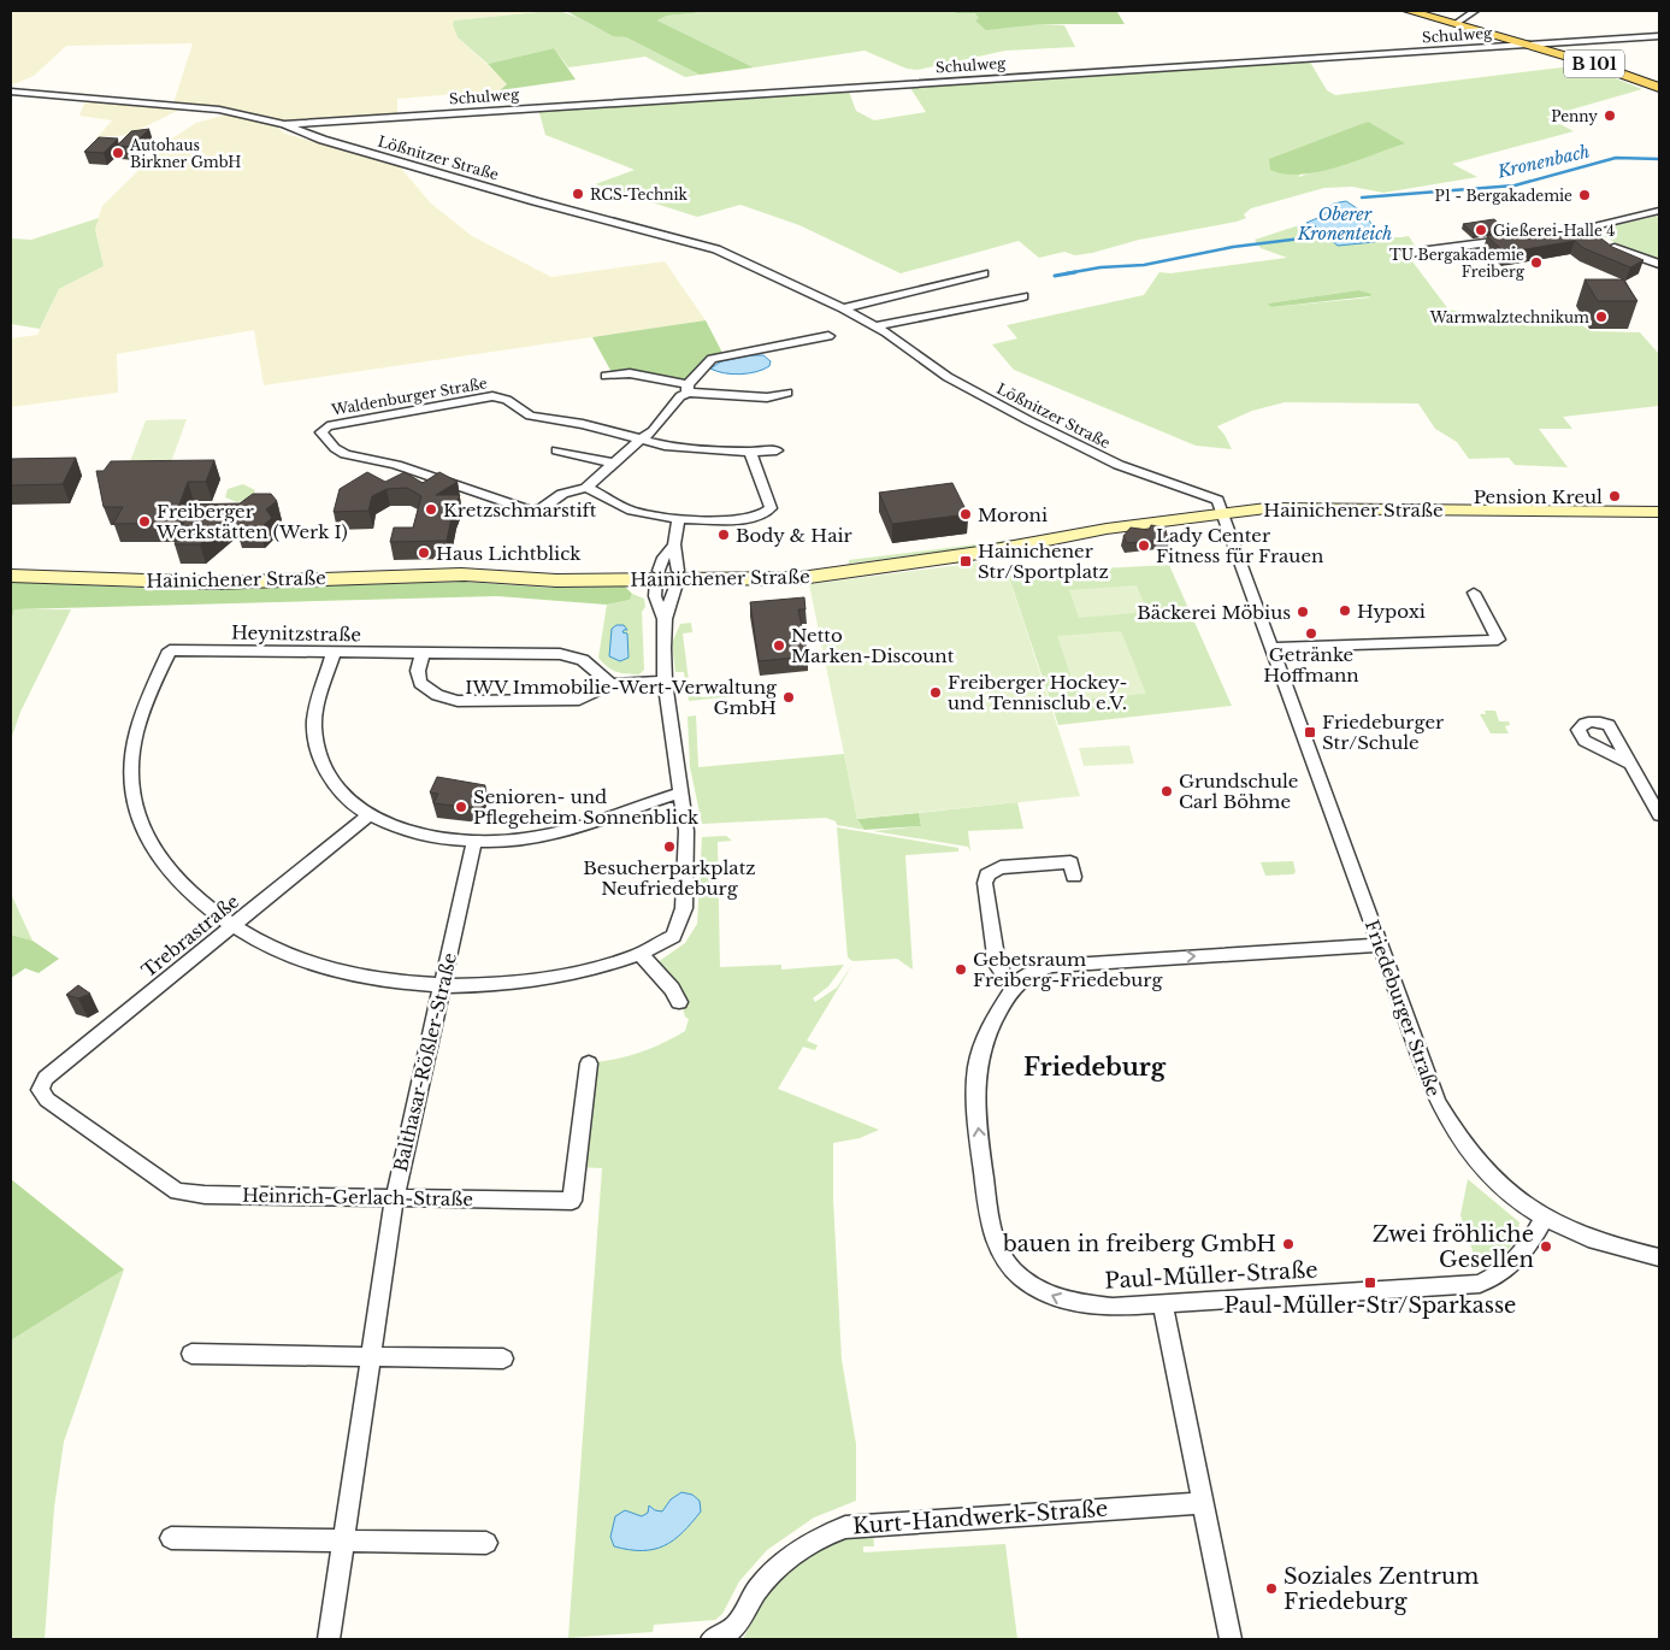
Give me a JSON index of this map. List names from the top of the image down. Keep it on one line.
{"streets":{"main road":["B 101","Hainichener Straße"],"street":["Schulweg","Lößnitzer Straße","Waldenburger Straße","Heynitzstraße","Trebrastraße","Friedeburger Straße","Balthasar-Rößler-Straße","Heinrich-Gerlach-Straße","Paul-Müller-Straße","Kurt-Handwerk-Straße"]},"crossings":[["Schulweg","B 101"],["Schulweg","Lößnitzer Straße"],["Lößnitzer Straße","Hainichener Straße"],["Lößnitzer Straße","Friedeburger Straße"],["Hainichener Straße","Friedeburger Straße"],["Heynitzstraße","Trebrastraße"],["Trebrastraße","Heinrich-Gerlach-Straße"],["Friedeburger Straße","Paul-Müller-Straße"],["Balthasar-Rößler-Straße","Heinrich-Gerlach-Straße"]],"districts":["Friedeburg"],"water":["Kronenbach","Oberer Kronenteich"],"places":{"other":["Penny","Autohaus Birkner GmbH","RCS-Technik","P1 - Bergakademie","Gießerei-Halle 4","TU Bergakademie Freiberg","Warmwalztechnikum","Pension Kreul","Kretzschmarstift","Moroni","Freiberger Werkstätten (Werk I)","Body & Hair","Lady Center Fitness für Frauen","Haus Lichtblick","Hypoxi","Bäckerei Möbius","Getränke Hoffmann","Netto Marken-Discount","Freiberger Hockey- und Tennisclub e.V.","IWV Immobilie-Wert-Verwaltung GmbH","Grundschule Carl Böhme","Senioren- und Pflegeheim Sonnenblick","Besucherparkplatz Neufriedeburg","Gebetsraum Freiberg-Friedeburg","bauen in freiberg GmbH","Zwei fröhliche Gesellen","Soziales Zentrum Friedeburg"],"transit":["Hainichener Str/Sportplatz","Friedeburger Str/Schule","Paul-Müller-Str/Sparkasse"]}}
